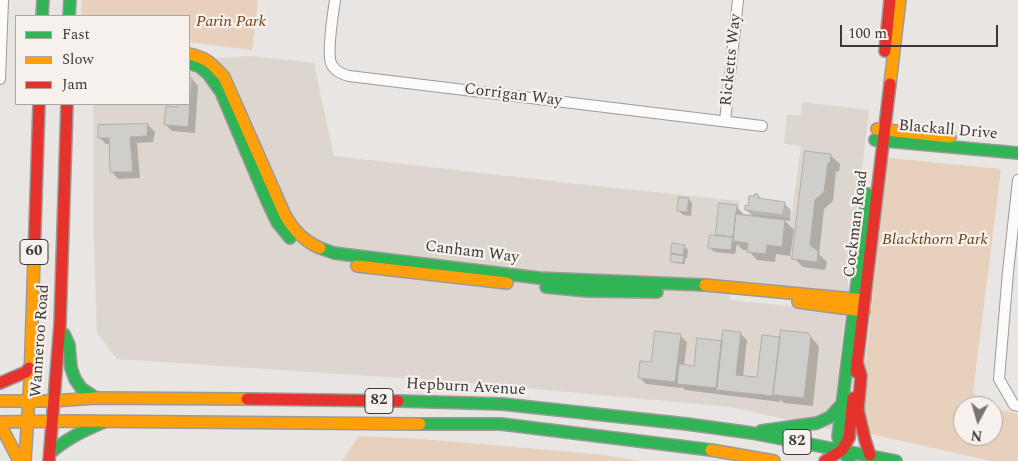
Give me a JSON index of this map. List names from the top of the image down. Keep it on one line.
{"streets":{"main road":["Blackall Drive","Cockman Road","60","Canham Way","Wanneroo Road","Hepburn Avenue","82"],"street":["Ricketts Way","Corrigan Way"]},"crossings":[["Ricketts Way","Corrigan Way"],["Blackall Drive","Cockman Road"],["Cockman Road","Canham Way"],["Cockman Road","Hepburn Avenue"],["Wanneroo Road","Hepburn Avenue"],["Wanneroo Road","82"]],"parks":["Parin Park","Blackthorn Park"],"legend":["Fast","Slow","Jam"],"scale_bar":"100 m","north":"bottom"}
